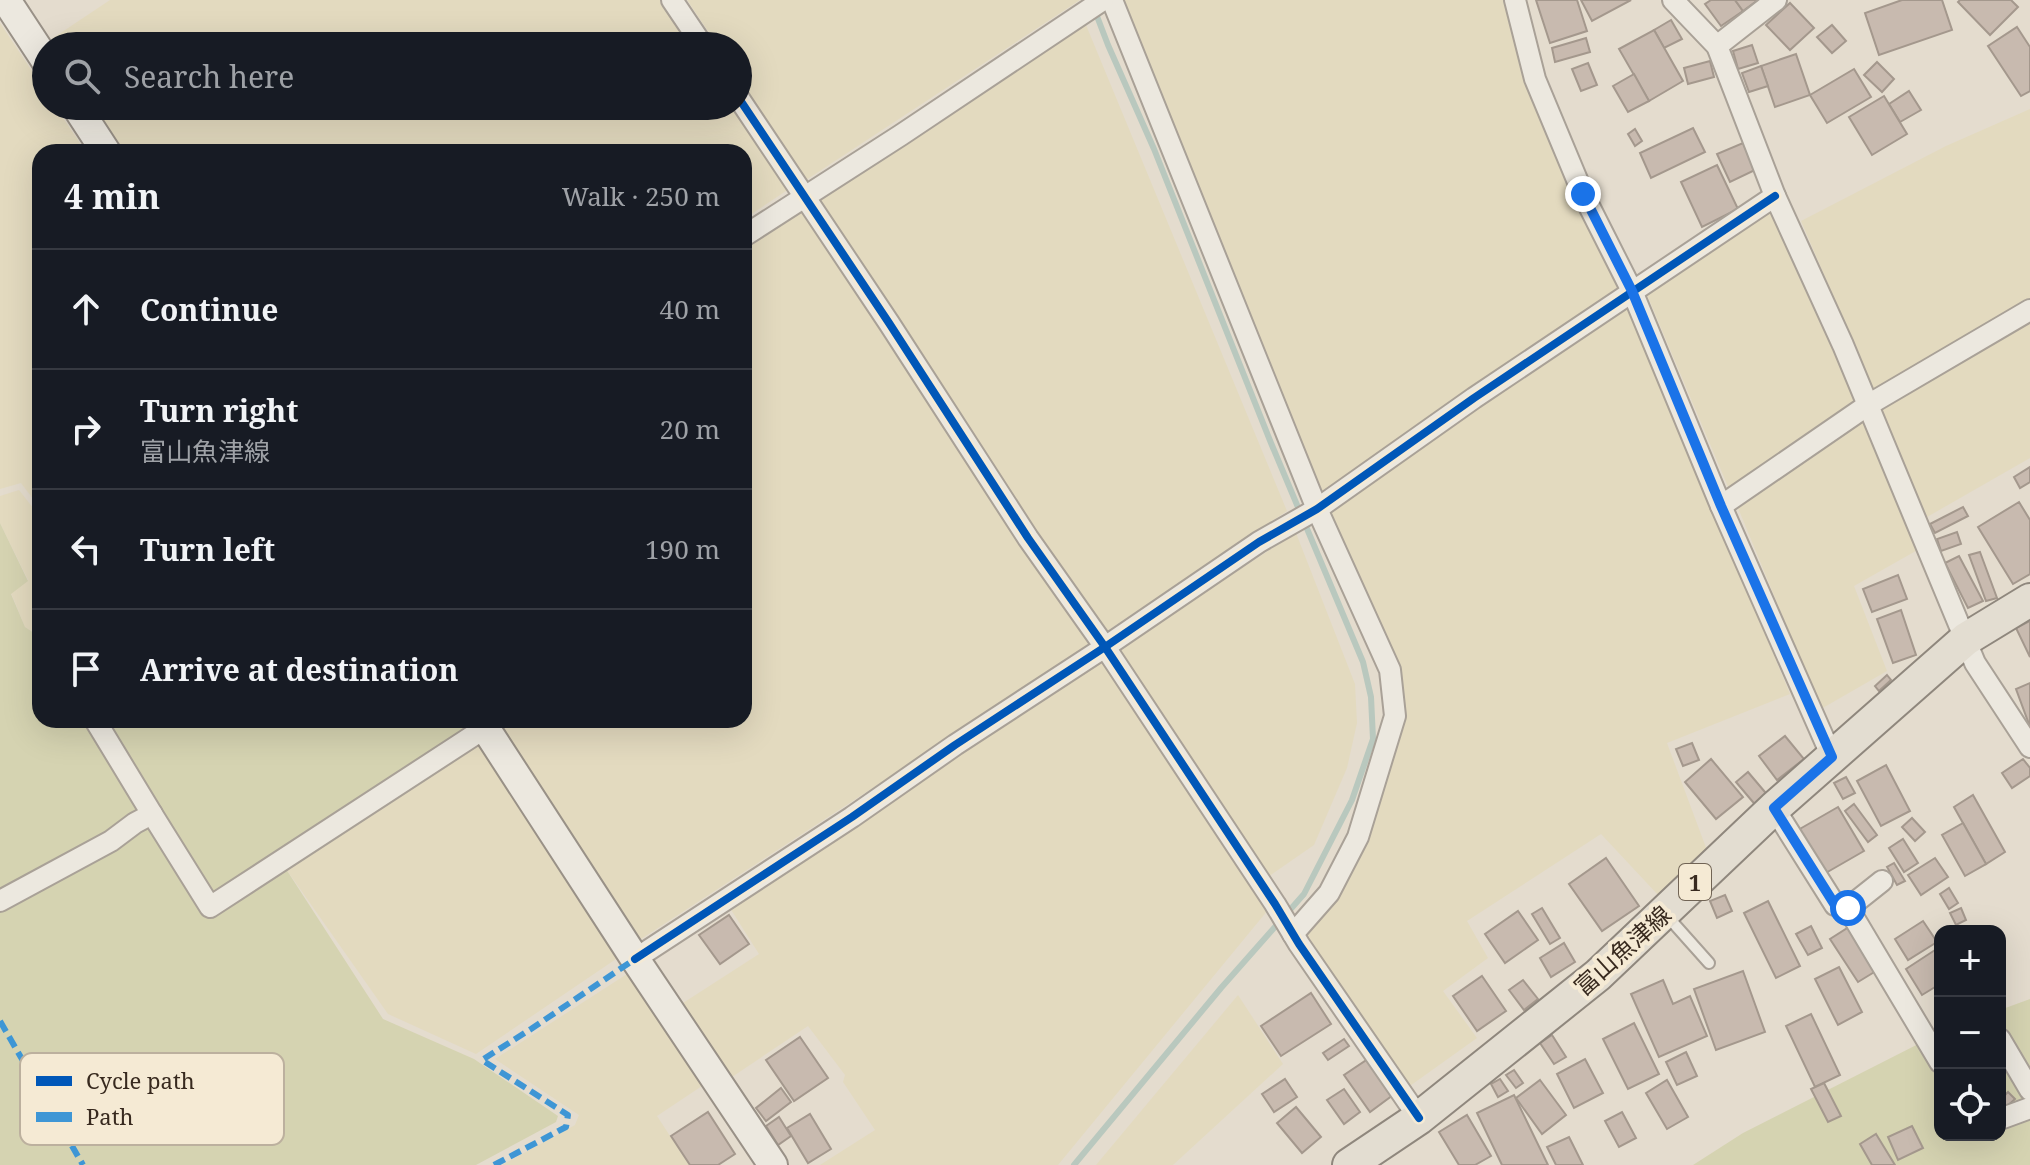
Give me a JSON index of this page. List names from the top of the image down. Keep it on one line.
{"streets":{"main road":["1","富山魚津線"]},"legend":["Cycle path","Path"],"page":{"search":"Search here","heading":["4 min","Walk · 250 m"],"list":[["Continue","40 m"],["Turn right","富山魚津線","20 m"],["Turn left","190 m"],"Arrive at destination"],"map_buttons":["+","−"]}}
